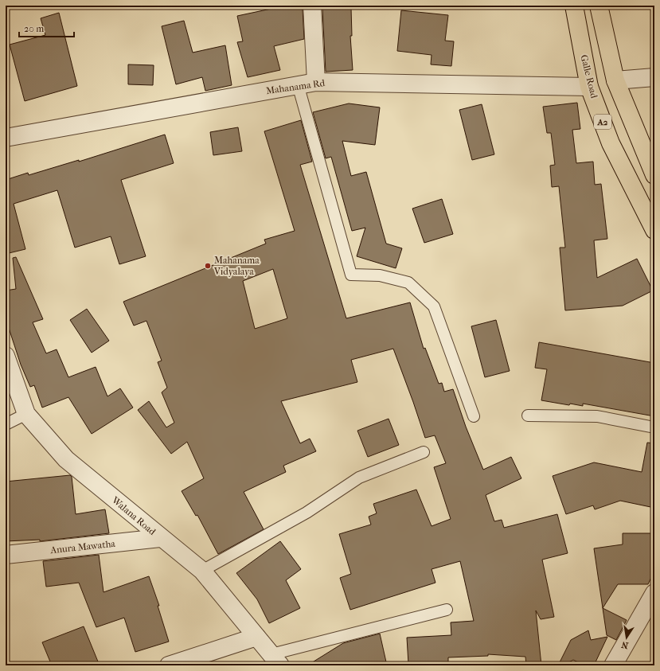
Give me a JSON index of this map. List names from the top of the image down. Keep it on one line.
{"streets":{"highway":["Galle Road","A2"],"street":["Mahanama Rd","Walana Road","Anura Mawatha"]},"crossings":[["Galle Road","Mahanama Rd"],["Walana Road","Anura Mawatha"]],"places":["Mahanama Vidyalaya"],"scale_bar":"20 m","north":"bottom"}
